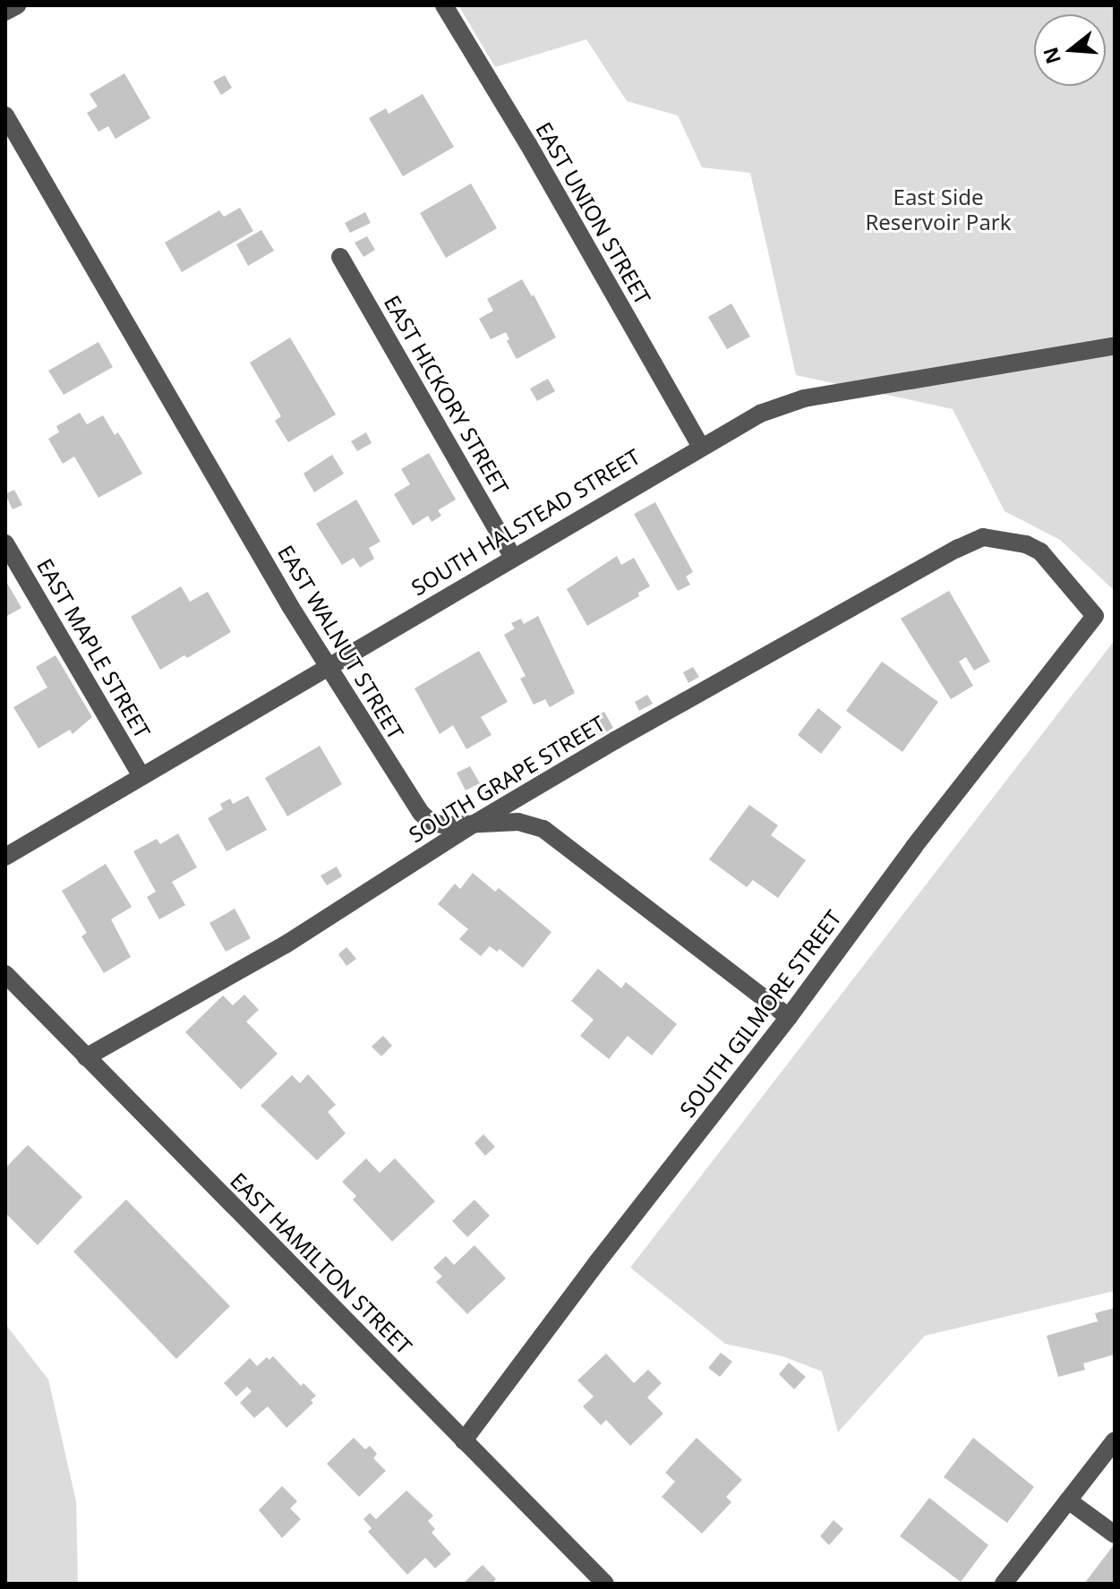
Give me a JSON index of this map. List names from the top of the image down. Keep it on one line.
{"streets":{"street":["EAST UNION STREET","EAST HICKORY STREET","SOUTH HALSTEAD STREET","EAST WALNUT STREET","EAST MAPLE STREET","SOUTH GRAPE STREET","SOUTH GILMORE STREET","EAST HAMILTON STREET"]},"crossings":[["EAST UNION STREET","SOUTH HALSTEAD STREET"],["EAST HICKORY STREET","SOUTH HALSTEAD STREET"],["SOUTH HALSTEAD STREET","EAST WALNUT STREET"],["SOUTH HALSTEAD STREET","EAST MAPLE STREET"],["EAST WALNUT STREET","SOUTH GRAPE STREET"],["EAST WALNUT STREET","SOUTH GILMORE STREET"],["SOUTH GRAPE STREET","SOUTH GILMORE STREET"],["SOUTH GRAPE STREET","EAST HAMILTON STREET"],["SOUTH GILMORE STREET","EAST HAMILTON STREET"]],"parks":["East Side Reservoir Park"],"north":"left"}
